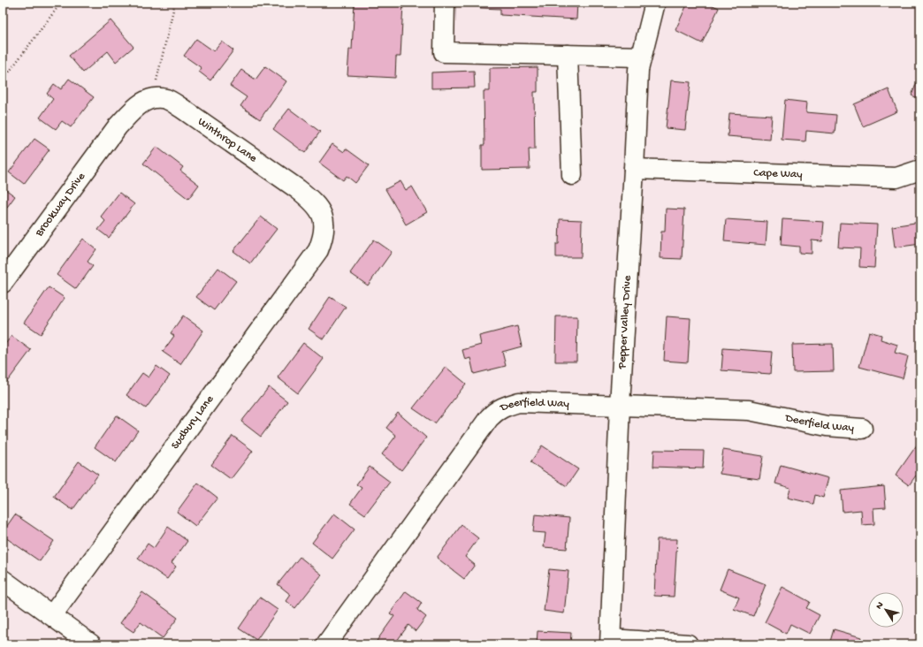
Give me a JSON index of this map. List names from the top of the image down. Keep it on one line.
{"streets":{"street":["Winthrop Lane","Cape Way","Brookway Drive","Pepper Valley Drive","Deerfield Way","Sudbury Lane"]},"crossings":[["Winthrop Lane","Brookway Drive"],["Winthrop Lane","Sudbury Lane"],["Cape Way","Pepper Valley Drive"],["Pepper Valley Drive","Deerfield Way"]],"north":"top left"}
